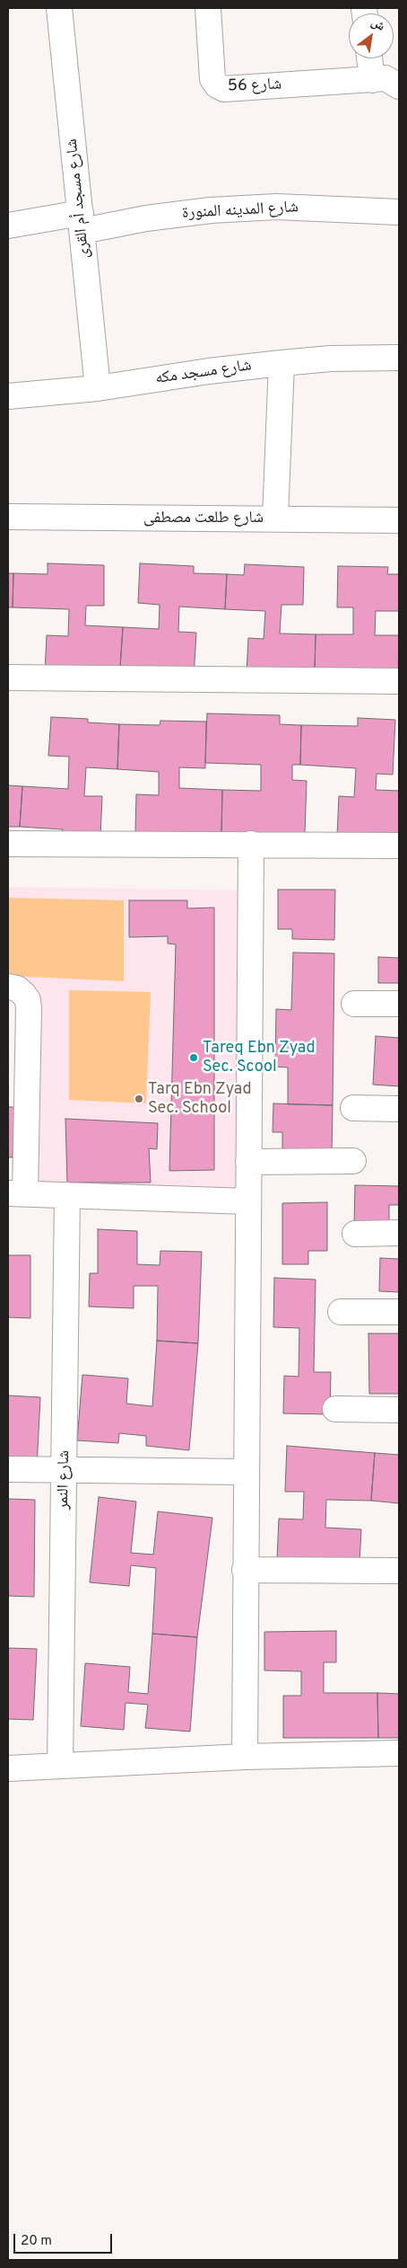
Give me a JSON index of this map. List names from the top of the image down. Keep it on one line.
{"streets":{"street":["شارع 56","شارع مسجد أم القرى","شارع المدينه المنورة","شارع مسجد مكه","شارع طلعت مصطفى","شارع النمر"]},"crossings":[["شارع مسجد أم القرى","شارع المدينه المنورة"],["شارع مسجد أم القرى","شارع مسجد مكه"]],"places":["Tareq Ebn Zyad Sec. Scool","Tarq Ebn Zyad Sec. School"],"scale_bar":"20 m","north":"top right"}
